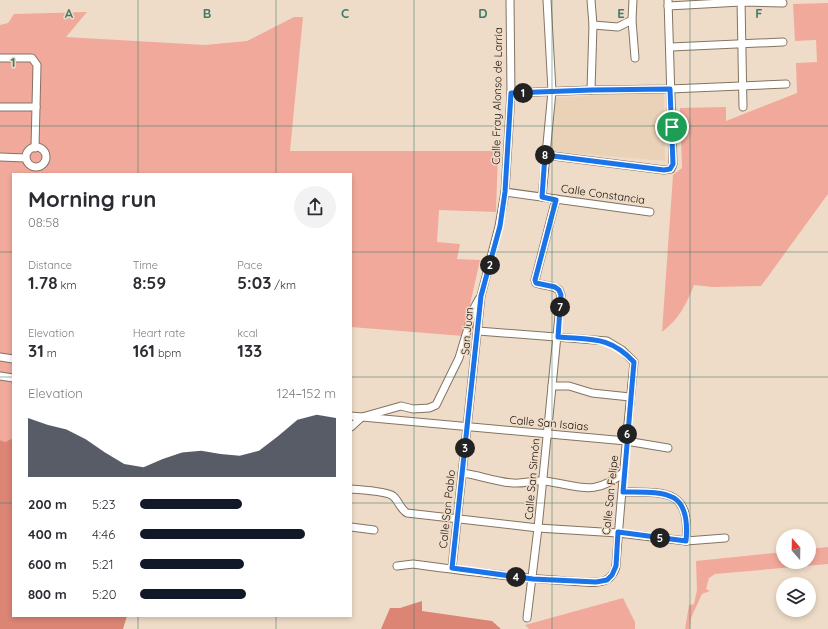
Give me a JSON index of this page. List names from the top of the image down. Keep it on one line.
{"streets":{"street":["Calle Fray Alonso de Larria","Calle Constancia","San Juan","Calle San Isaias","Calle San Simón","Calle San Felipe","Calle San Pablo"]},"crossings":[["Calle Fray Alonso de Larria","Calle Constancia"],["Calle Fray Alonso de Larria","San Juan"],["Calle Constancia","San Juan"],["Calle Constancia","Calle San Simón"],["San Juan","Calle San Isaias"],["San Juan","Calle San Pablo"],["Calle San Isaias","Calle San Simón"],["Calle San Isaias","Calle San Felipe"],["Calle San Isaias","Calle San Pablo"],["Calle San Simón","Calle San Felipe"]],"north":"top","page":{"pins":["1","8","2","7","6","3","5","4"],"heading":["Morning run","08:58"],"stats":[["Distance","1.78 km"],["Time","8:59"],["Pace","5:03 /km"],["Elevation","31 m"],["Heart rate","161 bpm"],["kcal","133"]],"chart":["Elevation","124–152 m"],"list":[{"name":"200 m","note":"5:23"},{"name":"400 m","note":"4:46"},{"name":"600 m","note":"5:21"},{"name":"800 m","note":"5:20"}]},"grid":{"columns":["A","B","C","D","E","F"],"rows":["1"]}}
